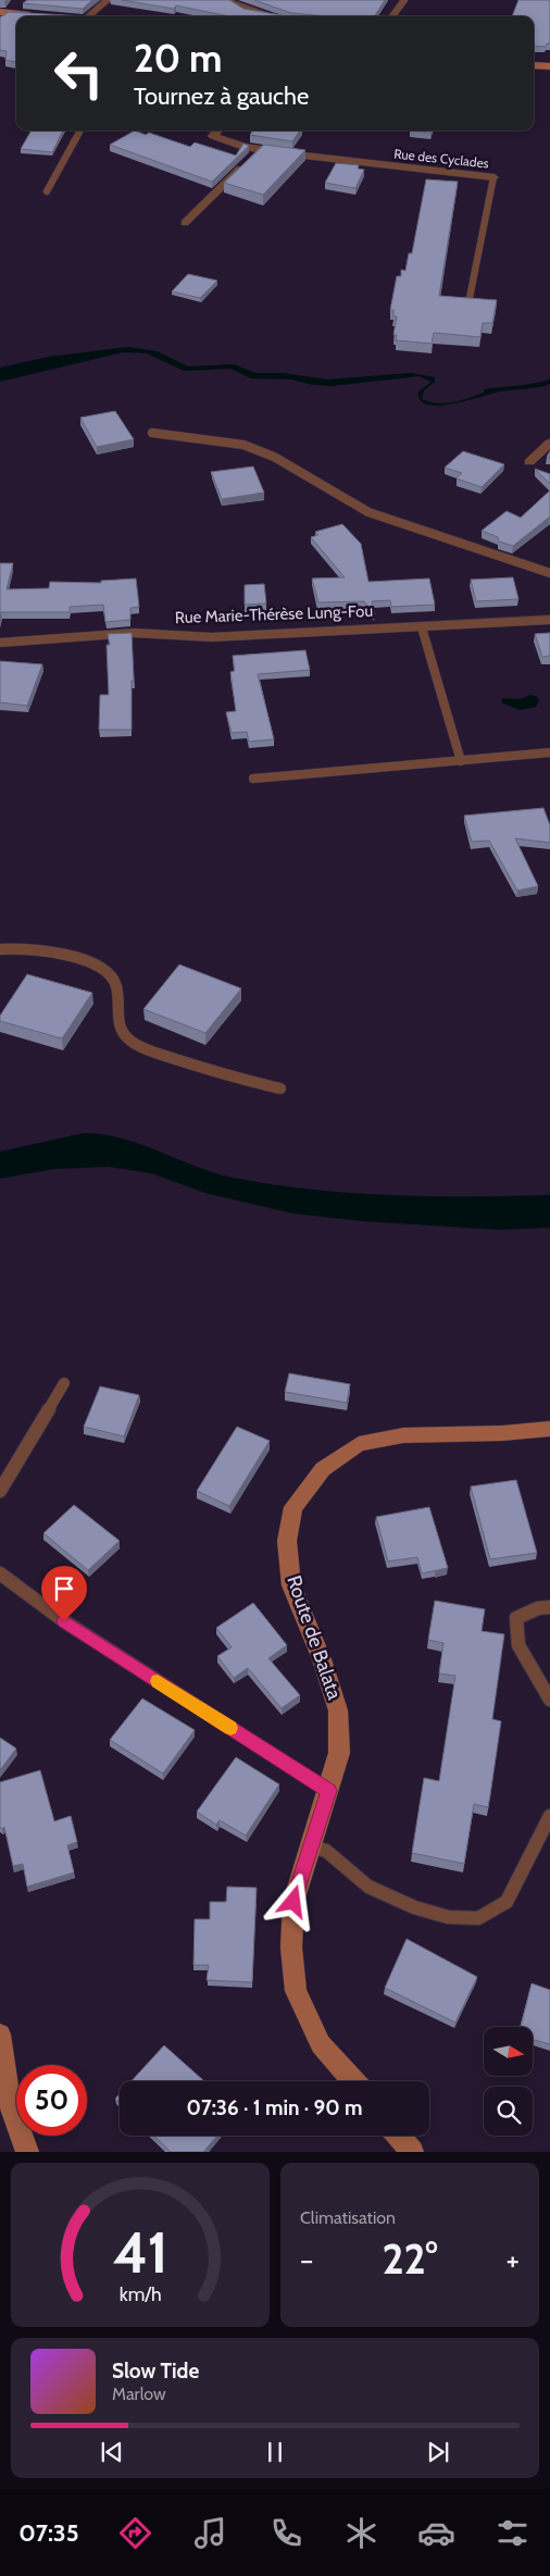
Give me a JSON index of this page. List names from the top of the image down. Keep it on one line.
{"streets":{"main road":["Route de Balata"],"street":["Rue des Cyclades","Rue Marie-Thérèse Lung-Fou"]},"north":"right","page":{"turn":["20 m","Tournez à gauche"],"limit":"50","trip":"07:36 · 1 min · 90 m","tile":"Climatisation","heat":["−","22°","+"],"song":["Slow Tide","Marlow"],"tabs":"07:35","gauge":["41","km/h"]}}
